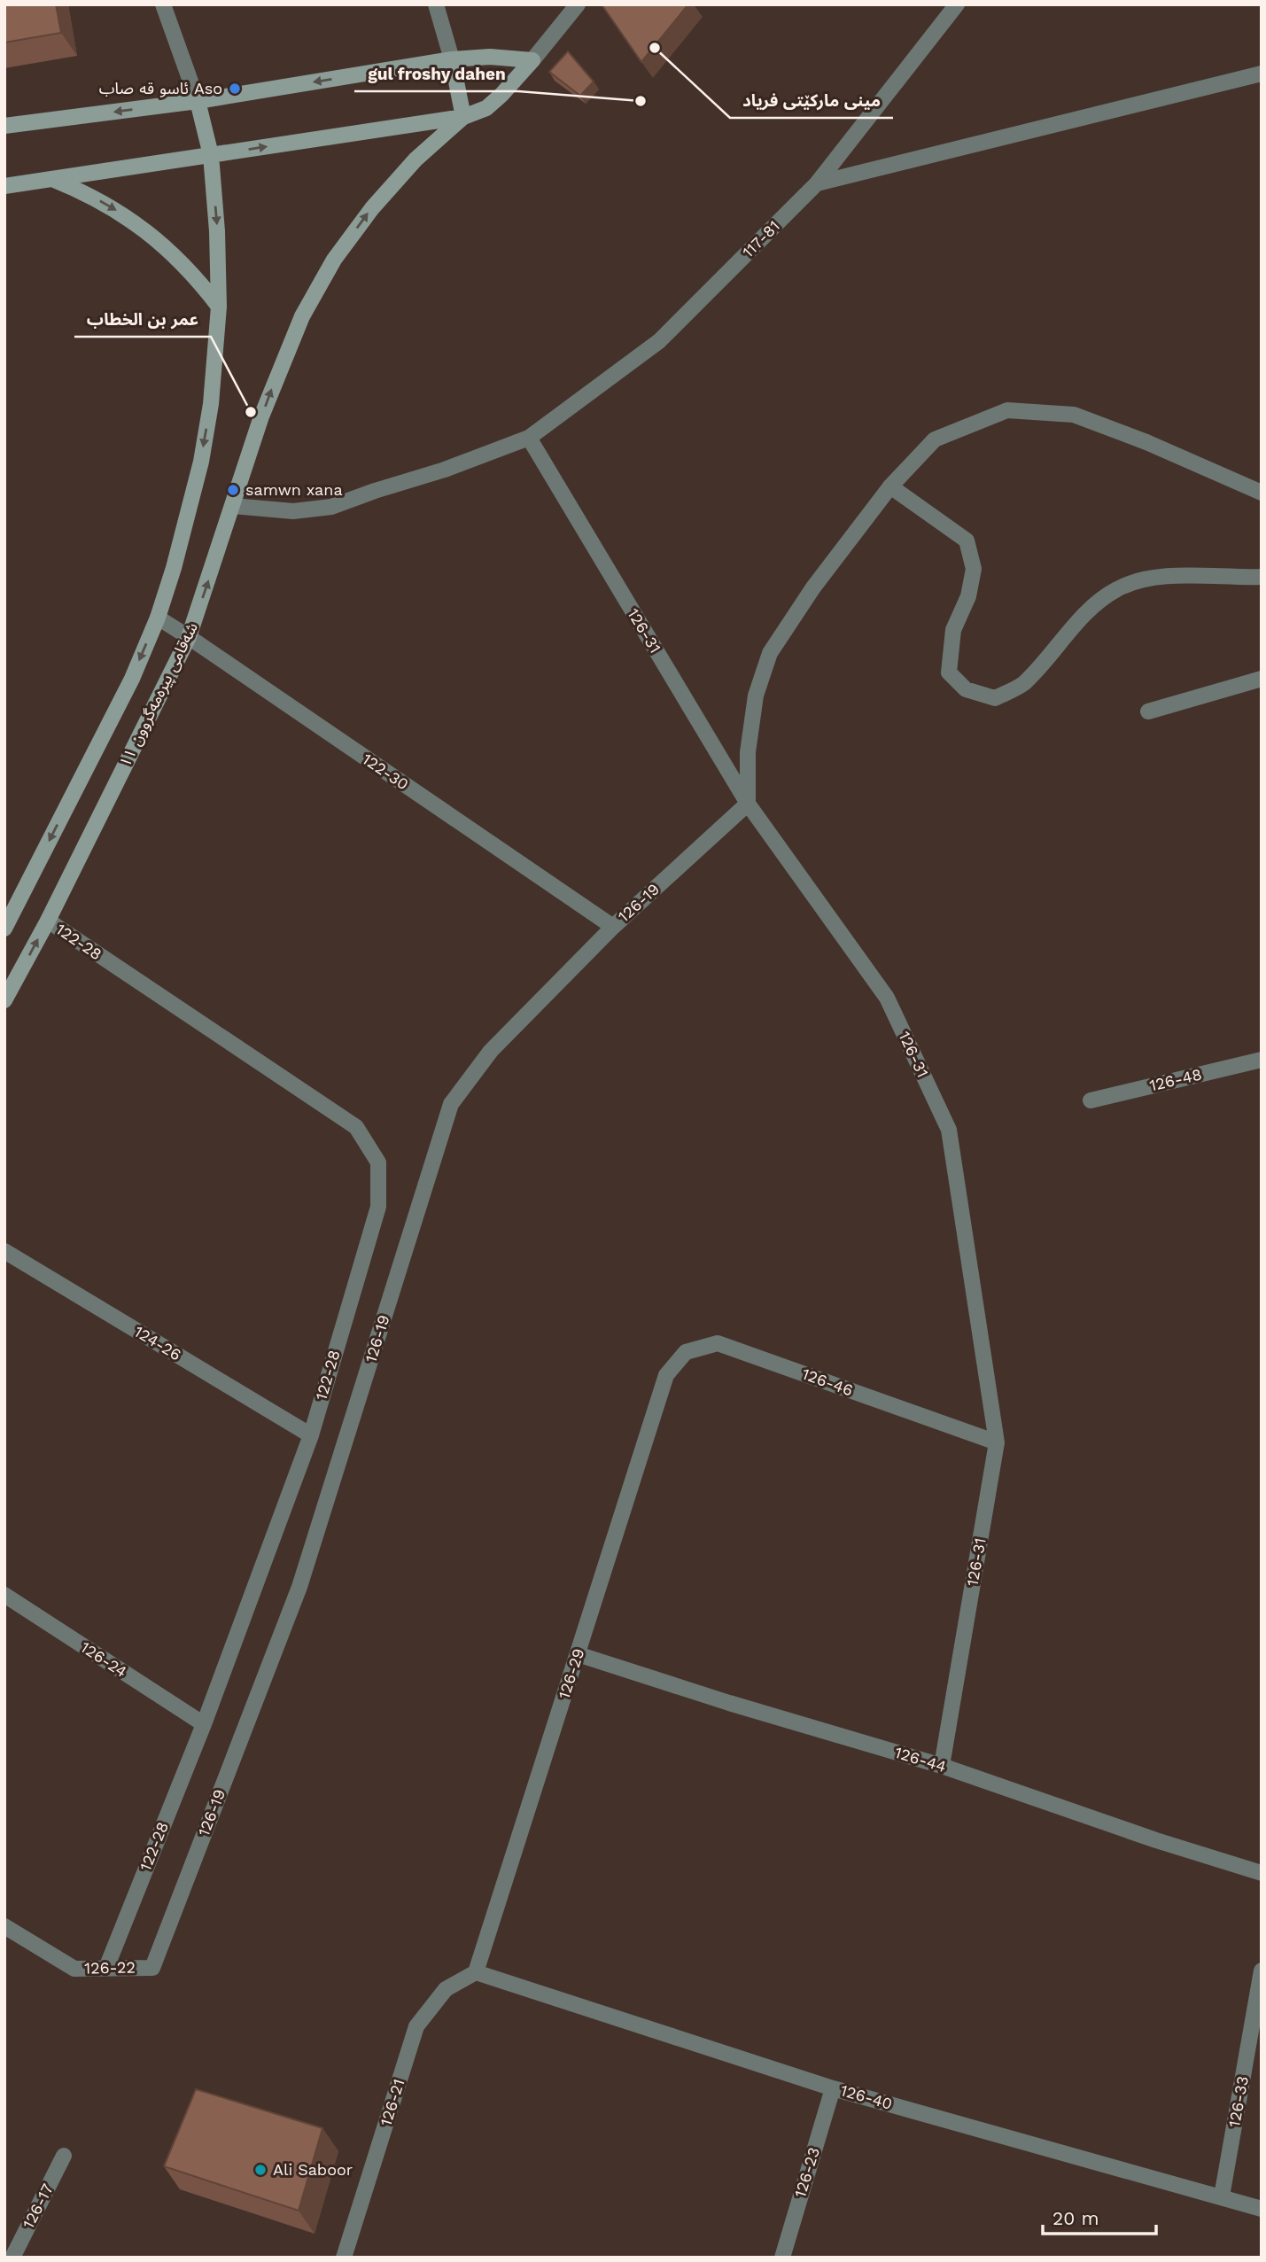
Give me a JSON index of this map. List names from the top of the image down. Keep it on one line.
{"streets":{"main road":["شەقامی پیرەمەگروون ١١"],"street":["117-81","126-31","122-30","126-19","122-28","126-48","124-26","126-46","126-24","126-29","126-44","126-22","126-40","126-33","126-21","126-23","126-17"]},"crossings":[["117-81","126-31"],["117-81","شەقامی پیرەمەگروون ١١"],["126-31","126-19"],["126-31","126-46"],["126-31","126-44"],["شەقامی پیرەمەگروون ١١","122-30"],["شەقامی پیرەمەگروون ١١","122-28"],["122-30","126-19"],["126-19","126-22"],["122-28","124-26"],["122-28","126-24"],["122-28","126-22"],["126-46","126-29"],["126-29","126-44"],["126-29","126-40"],["126-29","126-21"],["126-40","126-33"],["126-40","126-21"],["126-40","126-23"]],"places":["مینی مارکێتی فریاد","ئاسو قه صاب Aso","gul froshy dahen","عمر بن الخطاب","samwn xana","Ali Saboor"],"scale_bar":"20 m"}
